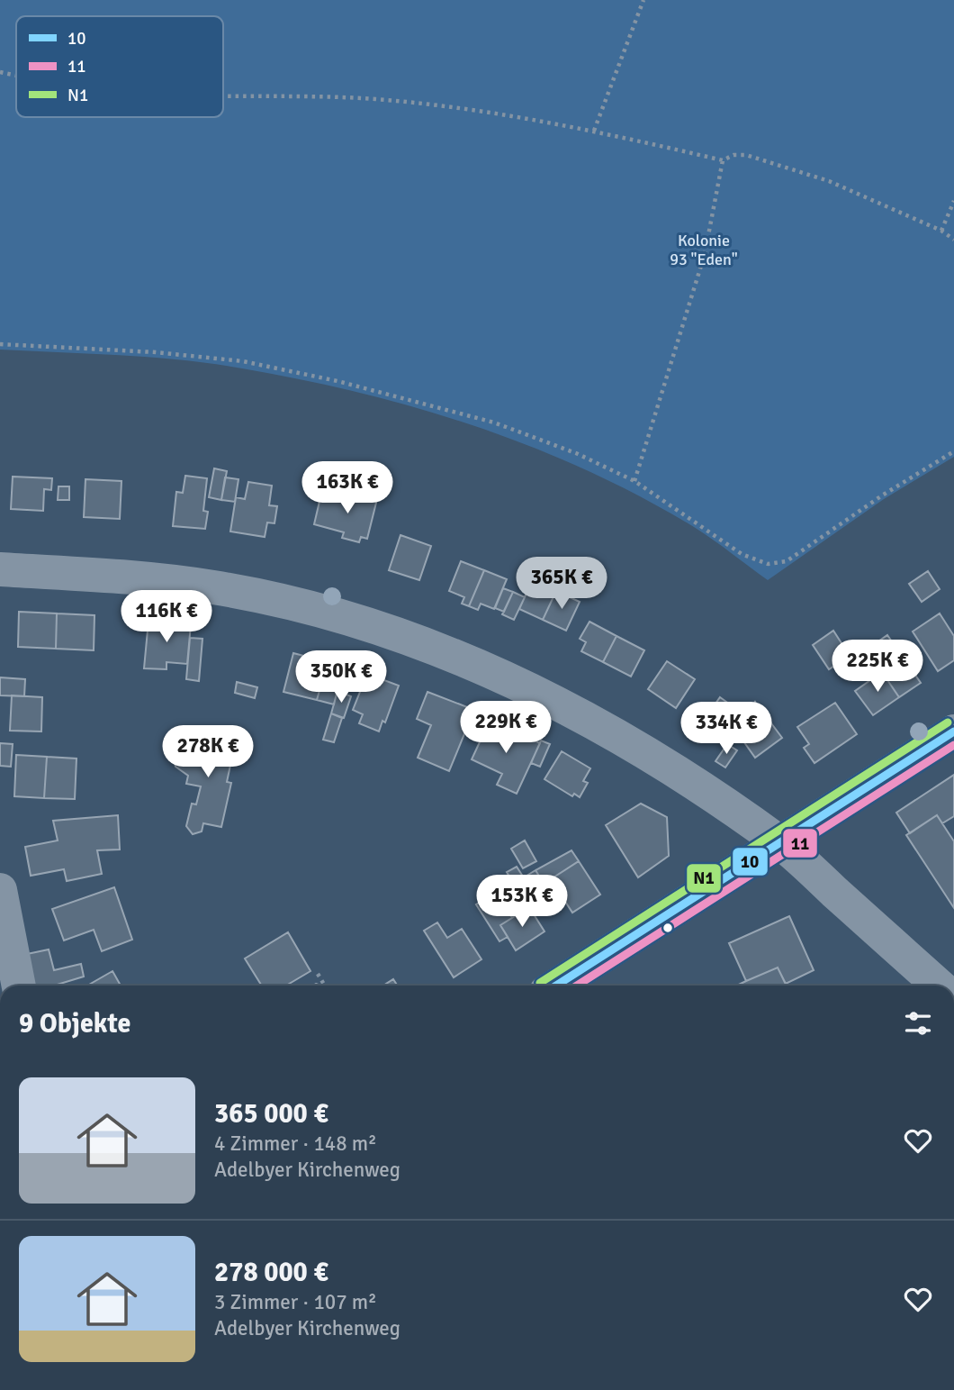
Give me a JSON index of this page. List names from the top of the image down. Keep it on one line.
{"parks":["Kolonie 93 \"Eden\""],"lines":["transit line N1","transit line 10","transit line 11"],"legend":["10","11","N1"],"page":{"price":["163K €","365K €","116K €","225K €","350K €","229K €","334K €","278K €","153K €"],"heading":"9 Objekte","list":[{"name":"365 000 €","note":"4 Zimmer · 148 m² · Adelbyer Kirchenweg"},{"name":"278 000 €","note":"3 Zimmer · 107 m² · Adelbyer Kirchenweg"}]}}
